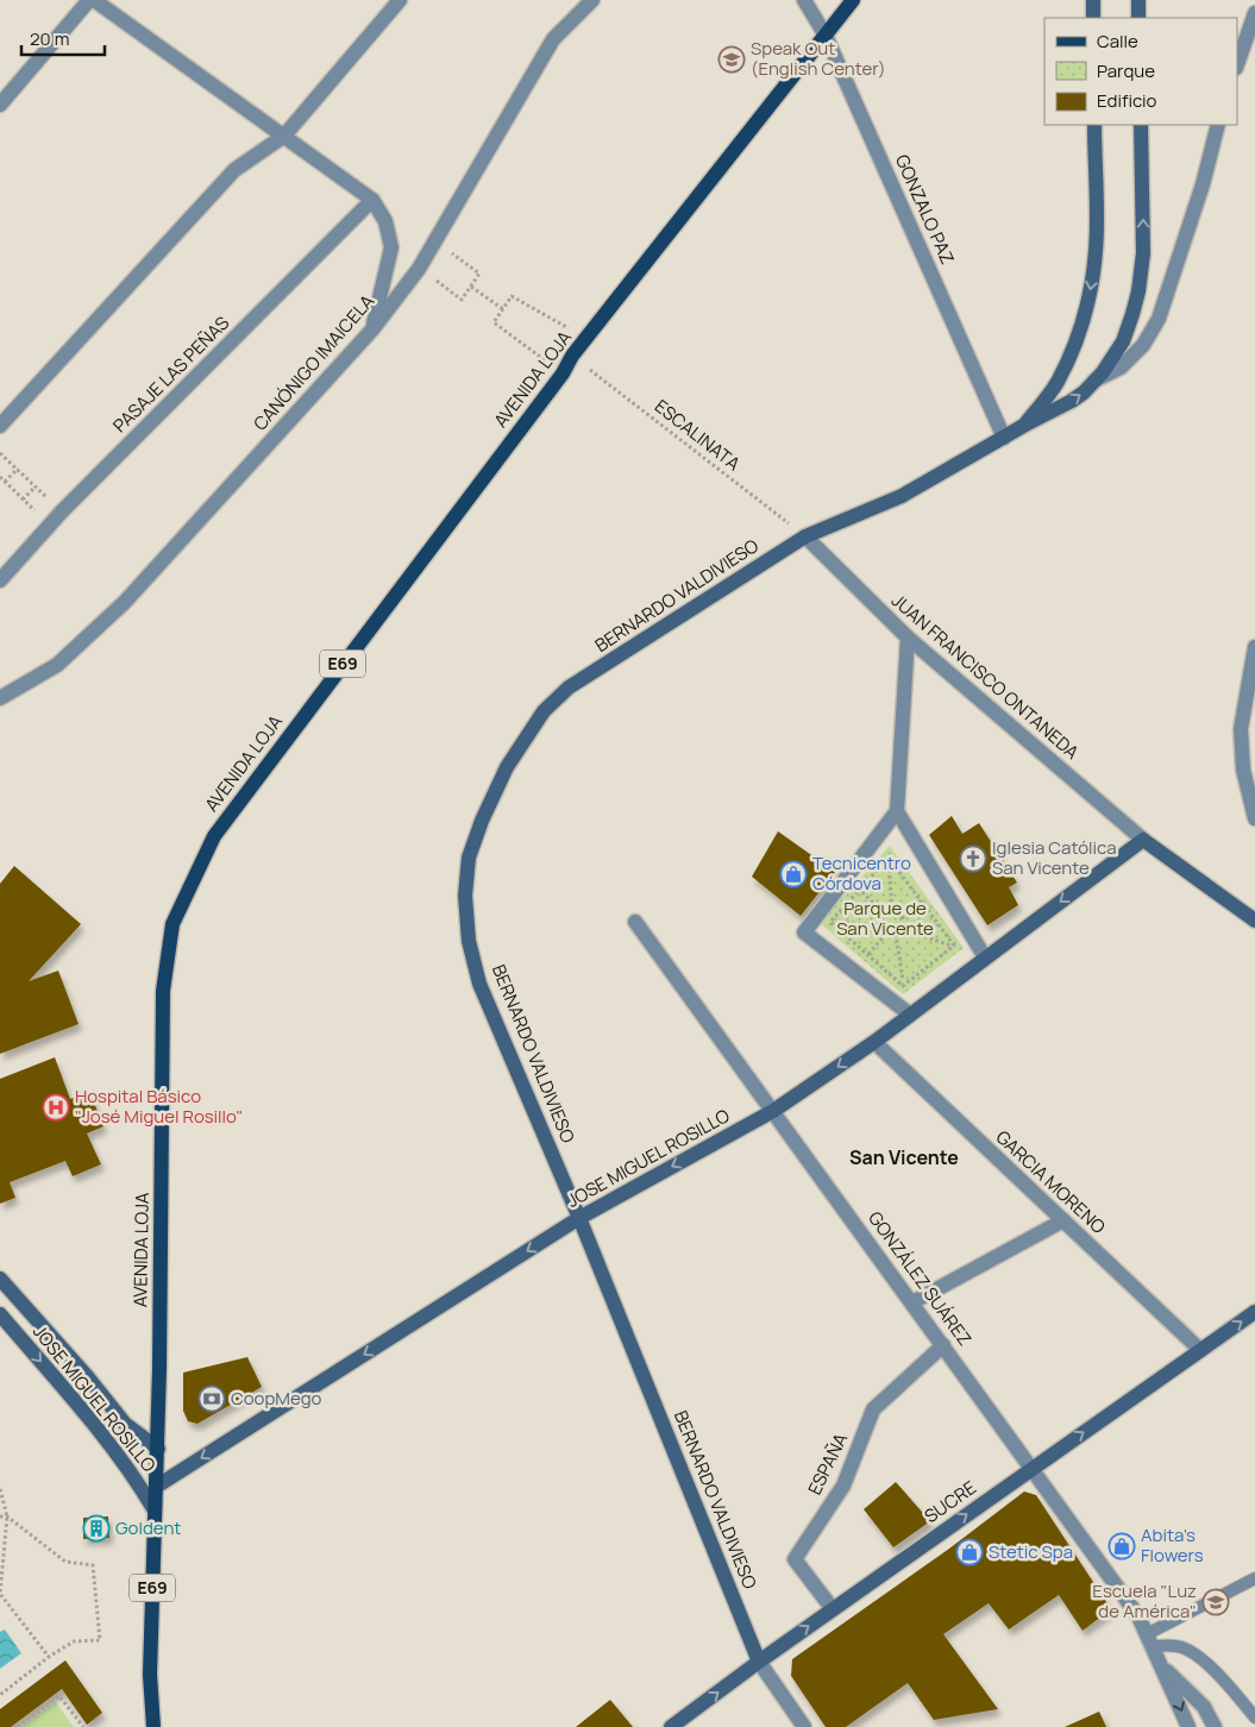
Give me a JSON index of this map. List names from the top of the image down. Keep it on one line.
{"streets":{"main road":["AVENIDA LOJA","E69"],"street":["GONZALO PAZ","CANÓNIGO IMAICELA","PASAJE LAS PEÑAS","BERNARDO VALDIVIESO","JUAN FRANCISCO ONTANEDA","JOSE MIGUEL ROSILLO","GARCIA MORENO","GONZÁLEZ SUÁREZ","ESPAÑA","SUCRE"],"path":["ESCALINATA"]},"crossings":[["GONZALO PAZ","AVENIDA LOJA"],["GONZALO PAZ","BERNARDO VALDIVIESO"],["AVENIDA LOJA","ESCALINATA"],["AVENIDA LOJA","JOSE MIGUEL ROSILLO"],["ESCALINATA","BERNARDO VALDIVIESO"],["ESCALINATA","JUAN FRANCISCO ONTANEDA"],["BERNARDO VALDIVIESO","JUAN FRANCISCO ONTANEDA"],["BERNARDO VALDIVIESO","JOSE MIGUEL ROSILLO"],["BERNARDO VALDIVIESO","SUCRE"],["JUAN FRANCISCO ONTANEDA","JOSE MIGUEL ROSILLO"],["JOSE MIGUEL ROSILLO","GARCIA MORENO"],["JOSE MIGUEL ROSILLO","GONZÁLEZ SUÁREZ"],["GARCIA MORENO","SUCRE"],["GONZÁLEZ SUÁREZ","ESPAÑA"],["GONZÁLEZ SUÁREZ","SUCRE"],["ESPAÑA","SUCRE"]],"one_way":["JOSE MIGUEL ROSILLO","SUCRE"],"districts":["San Vicente"],"parks":["Parque de San Vicente"],"places":{"school or university":["Speak Out (English Center)","Escuela \"Luz de América\""],"church":["Iglesia Católica San Vicente"],"shop":["Tecnicentro Córdova","Abita's Flowers","Stetic Spa"],"hospital":["Hospital Básico \"José Miguel Rosillo\""],"bank":["CoopMego"],"building":["Goldent"]},"legend":["Calle","Parque","Edificio"],"scale_bar":"20 m"}
